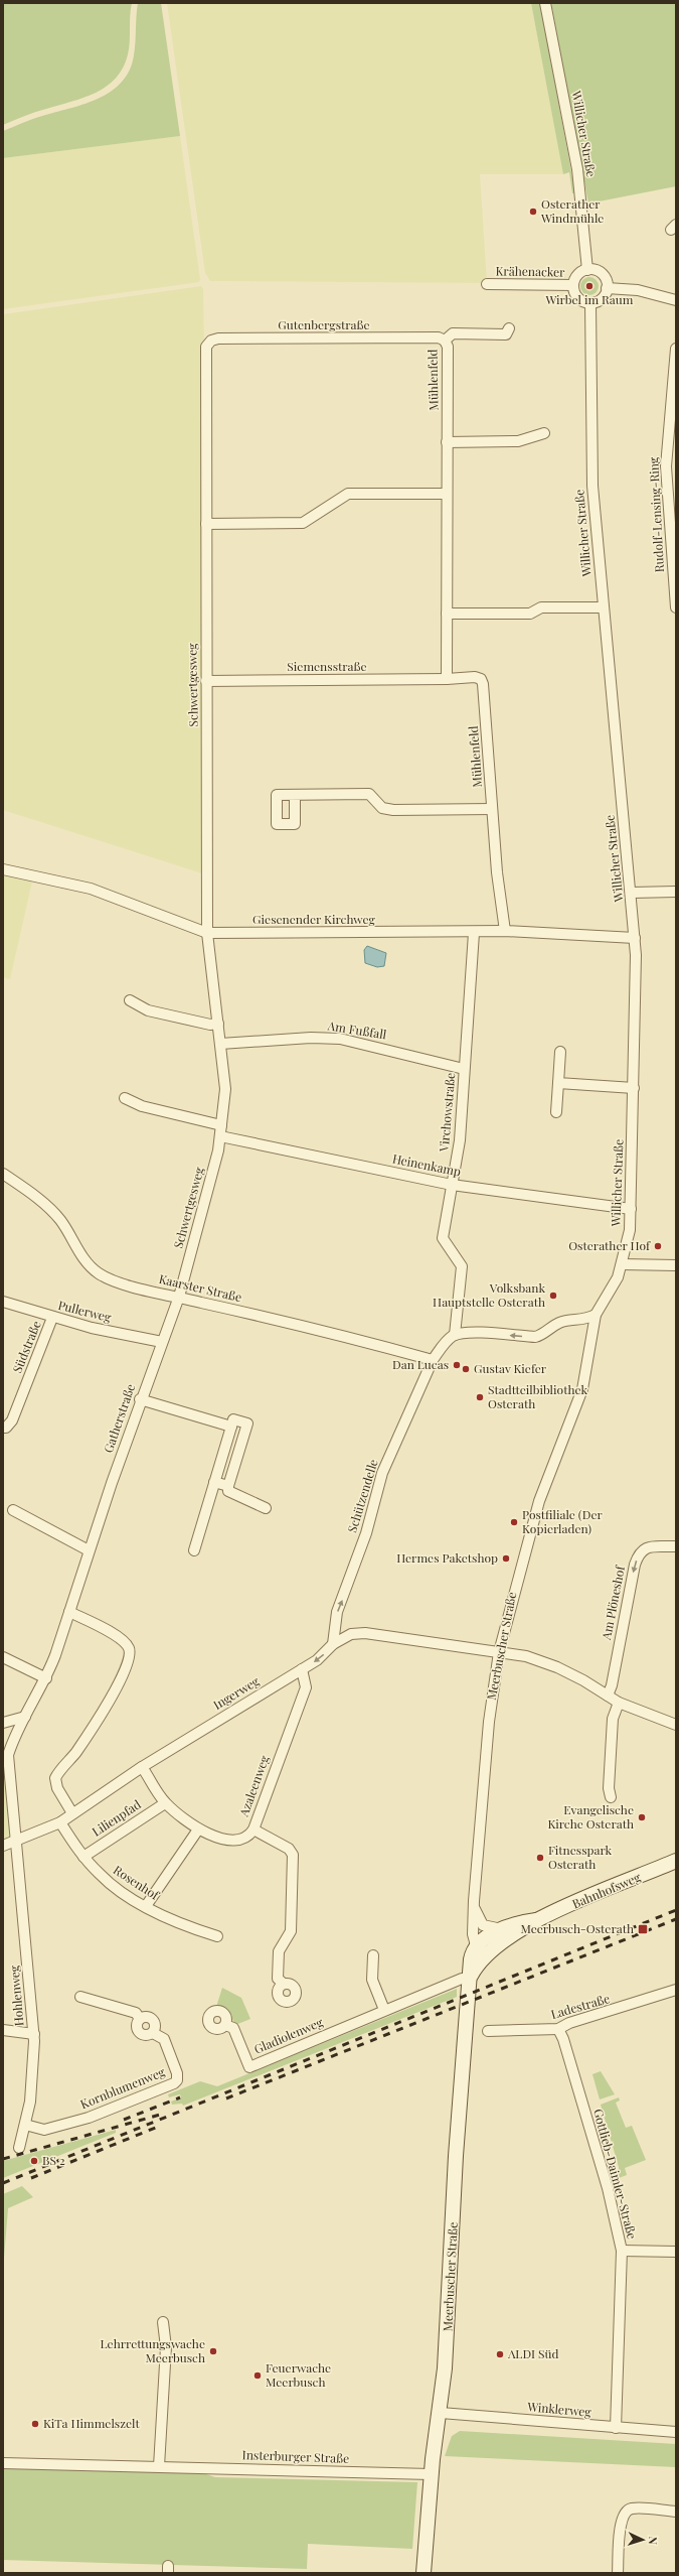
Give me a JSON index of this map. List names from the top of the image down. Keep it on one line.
{"streets":{"main road":["Meerbuscher Straße","Bahnhofsweg"],"street":["Willicher Straße","Krähenacker","Gutenbergstraße","Mühlenfeld","Rudolf-Lensing-Ring","Siemensstraße","Schwertgesweg","Giesenender Kirchweg","Am Fußfall","Virchowstraße","Heinenkamp","Kaarster Straße","Pullerweg","Südstraße","Gatherstraße","Schützendelle","Am Plöneshof","Ingerweg","Azaleenweg","Lilienpfad","Rosenhof","Hohlenweg","Ladestraße","Gladiolenweg","Kornblumenweg","Gottlieb-Daimler-Straße","Winklerweg","Insterburger Straße"]},"crossings":[["Willicher Straße","Krähenacker"],["Willicher Straße","Giesenender Kirchweg"],["Willicher Straße","Heinenkamp"],["Willicher Straße","Meerbuscher Straße"],["Gutenbergstraße","Mühlenfeld"],["Gutenbergstraße","Schwertgesweg"],["Mühlenfeld","Siemensstraße"],["Mühlenfeld","Giesenender Kirchweg"],["Siemensstraße","Schwertgesweg"],["Schwertgesweg","Giesenender Kirchweg"],["Schwertgesweg","Am Fußfall"],["Schwertgesweg","Heinenkamp"],["Schwertgesweg","Kaarster Straße"],["Schwertgesweg","Gatherstraße"],["Giesenender Kirchweg","Virchowstraße"],["Am Fußfall","Virchowstraße"],["Virchowstraße","Heinenkamp"],["Virchowstraße","Schützendelle"],["Kaarster Straße","Gatherstraße"],["Kaarster Straße","Schützendelle"],["Pullerweg","Südstraße"],["Pullerweg","Gatherstraße"],["Gatherstraße","Ingerweg"],["Gatherstraße","Hohlenweg"],["Schützendelle","Ingerweg"],["Am Plöneshof","Ingerweg"],["Meerbuscher Straße","Ingerweg"],["Meerbuscher Straße","Bahnhofsweg"],["Meerbuscher Straße","Gladiolenweg"],["Meerbuscher Straße","Winklerweg"],["Meerbuscher Straße","Insterburger Straße"],["Ingerweg","Azaleenweg"],["Ingerweg","Rosenhof"],["Ingerweg","Hohlenweg"],["Lilienpfad","Rosenhof"],["Hohlenweg","Kornblumenweg"],["Ladestraße","Gottlieb-Daimler-Straße"],["Gottlieb-Daimler-Straße","Winklerweg"]],"one_way":["Schützendelle","Am Plöneshof"],"places":{"other":["Osterather Windmühle","Wirbel im Raum","Osterather Hof","Volksbank Hauptstelle Osterath","Dan Lucas","Gustav Kiefer","Stadtteilbibliothek Osterath","Postfiliale (Der Kopierladen)","Hermes Paketshop","Evangelische Kirche Osterath","Fitnesspark Osterath","BS 2","Lehrrettungswache Meerbusch","ALDI Süd","Feuerwache Meerbusch","KiTa Himmelszelt"],"transit":["Meerbusch-Osterath"]},"north":"right"}
